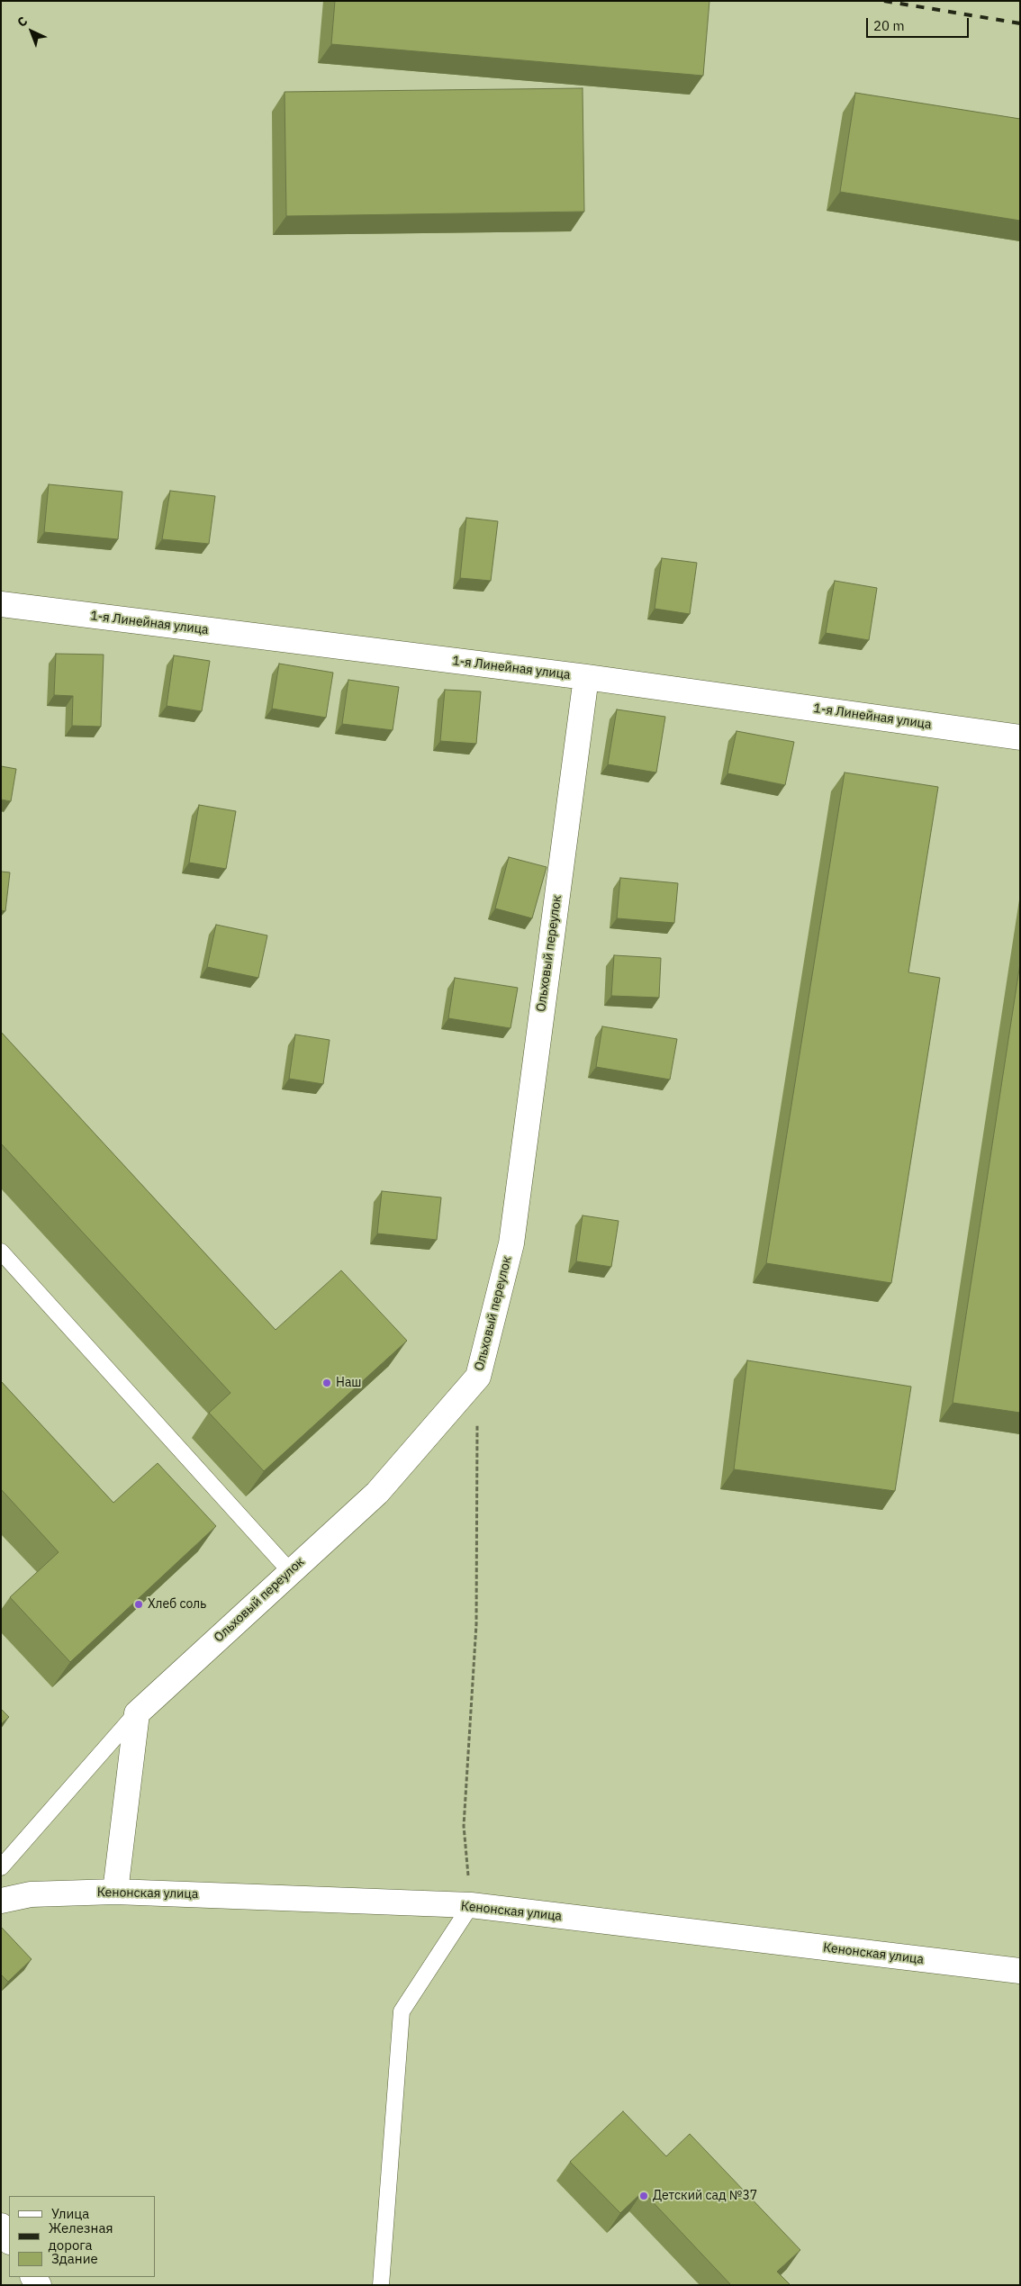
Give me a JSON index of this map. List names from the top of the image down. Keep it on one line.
{"streets":{"street":["1-я Линейная улица","Ольховый переулок","Кенонская улица"]},"crossings":[["1-я Линейная улица","Ольховый переулок"]],"places":["Наш","Хлеб соль","Детский сад №37"],"legend":["Улица","Железная дорога","Здание"],"scale_bar":"20 m","north":"top left"}
